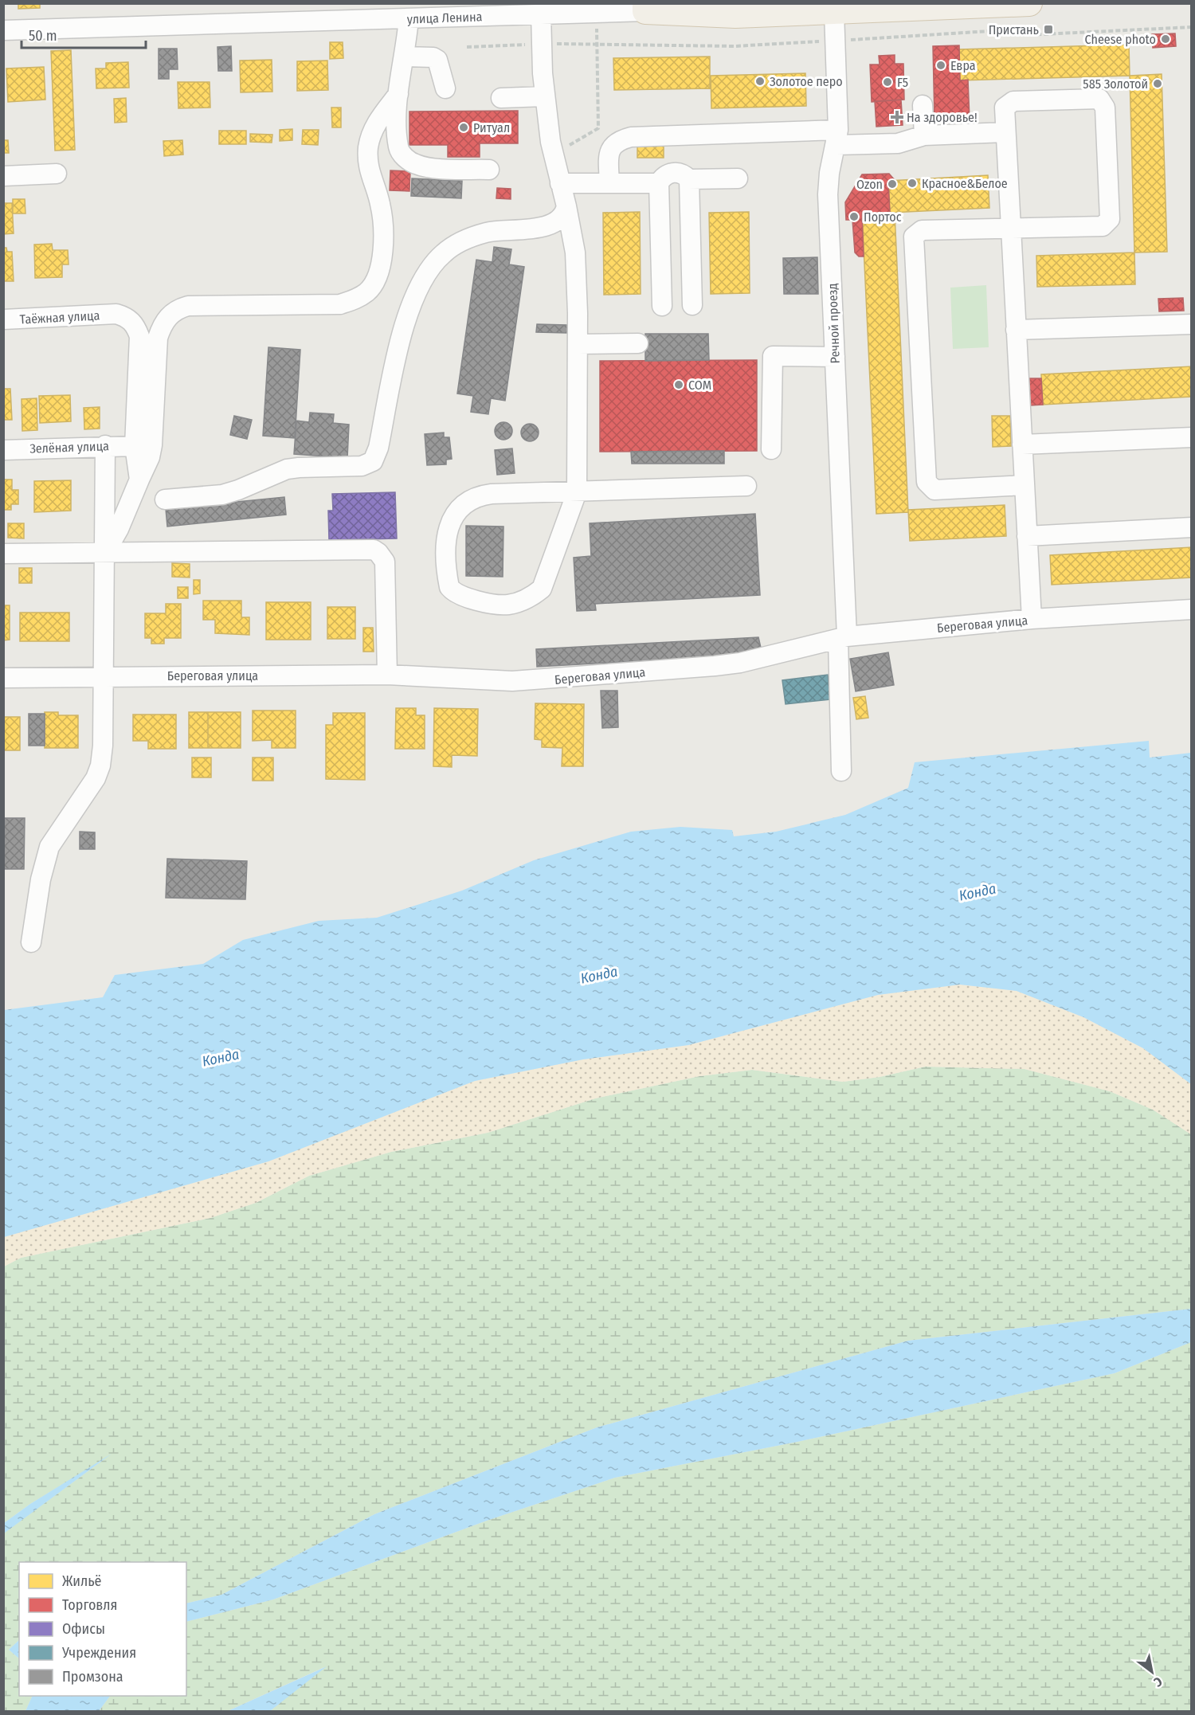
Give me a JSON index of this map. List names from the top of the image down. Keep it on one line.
{"streets":{"main road":["улица Ленина"],"street":["Таёжная улица","Речной проезд","Зелёная улица","Береговая улица"]},"crossings":[["улица Ленина","Речной проезд"],["Таёжная улица","Зелёная улица"],["Речной проезд","Береговая улица"]],"water":["Конда"],"places":{"transit":["Пристань"],"other":["Cheese photo","Евра","Золотое перо","F5","585 Золотой","Ритуал","Красное&Белое","Ozon","Портос","СОМ"],"health":["На здоровье!"]},"legend":["Жильё","Торговля","Офисы","Учреждения","Промзона"],"scale_bar":"50 m","north":"bottom right"}
